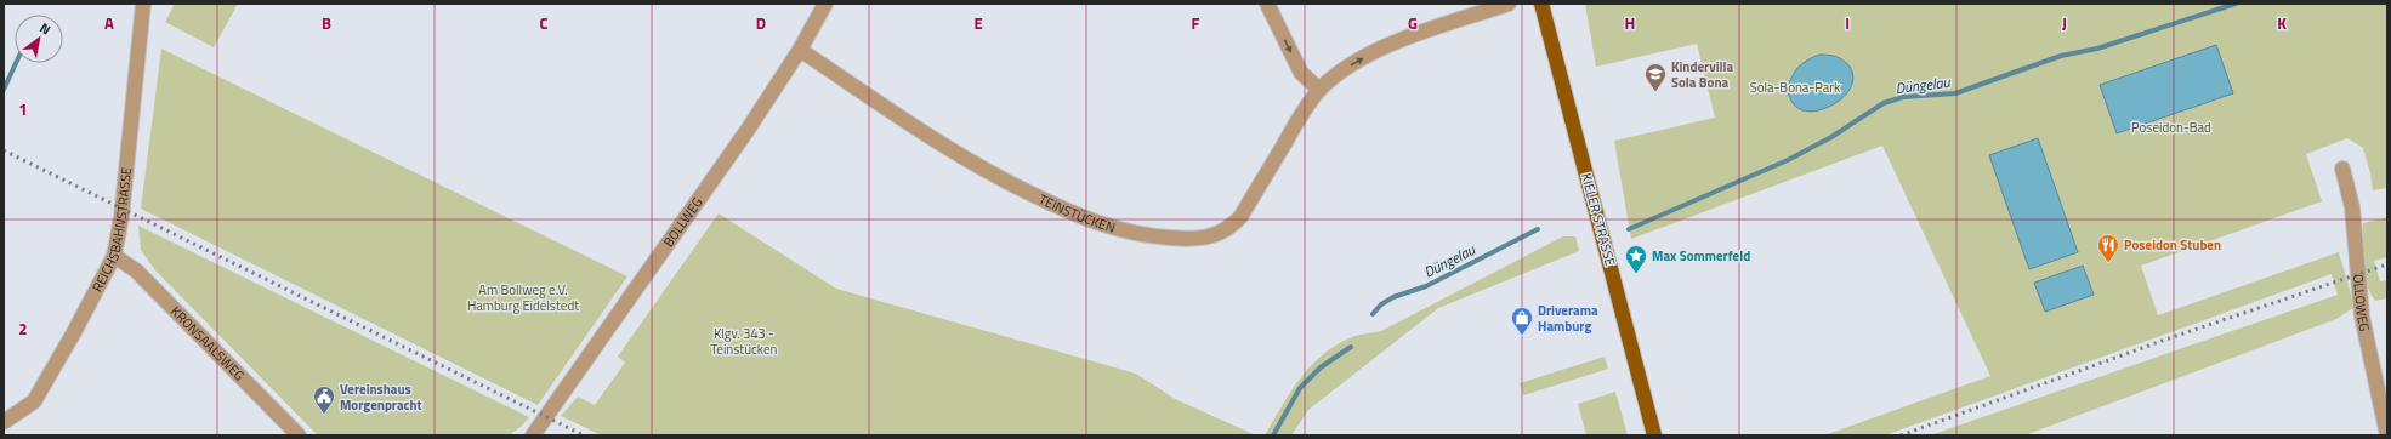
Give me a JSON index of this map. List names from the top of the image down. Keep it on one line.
{"streets":{"main road":["KIELER STRASSE"],"street":["TEINSTÜCKEN","BOLLWEG","REICHSBAHNSTRASSE","OLLOWEG","KRONSAALSWEG"]},"crossings":[["TEINSTÜCKEN","BOLLWEG"],["REICHSBAHNSTRASSE","KRONSAALSWEG"]],"water":["Düngelau"],"parks":["Sola-Bona-Park","Poseidon-Bad","Am Bollweg e.V. Hamburg Eidelstedt","Klgv. 343 - Teinstücken"],"places":{"school or university":["Kindervilla Sola Bona"],"restaurant":["Poseidon Stuben"],"place":["Max Sommerfeld"],"shop":["Driverama Hamburg"],"public building":["Vereinshaus Morgenpracht"]},"north":"top right","grid":{"columns":["A","B","C","D","E","F","G","H","I","J","K"],"rows":["1","2"]}}
